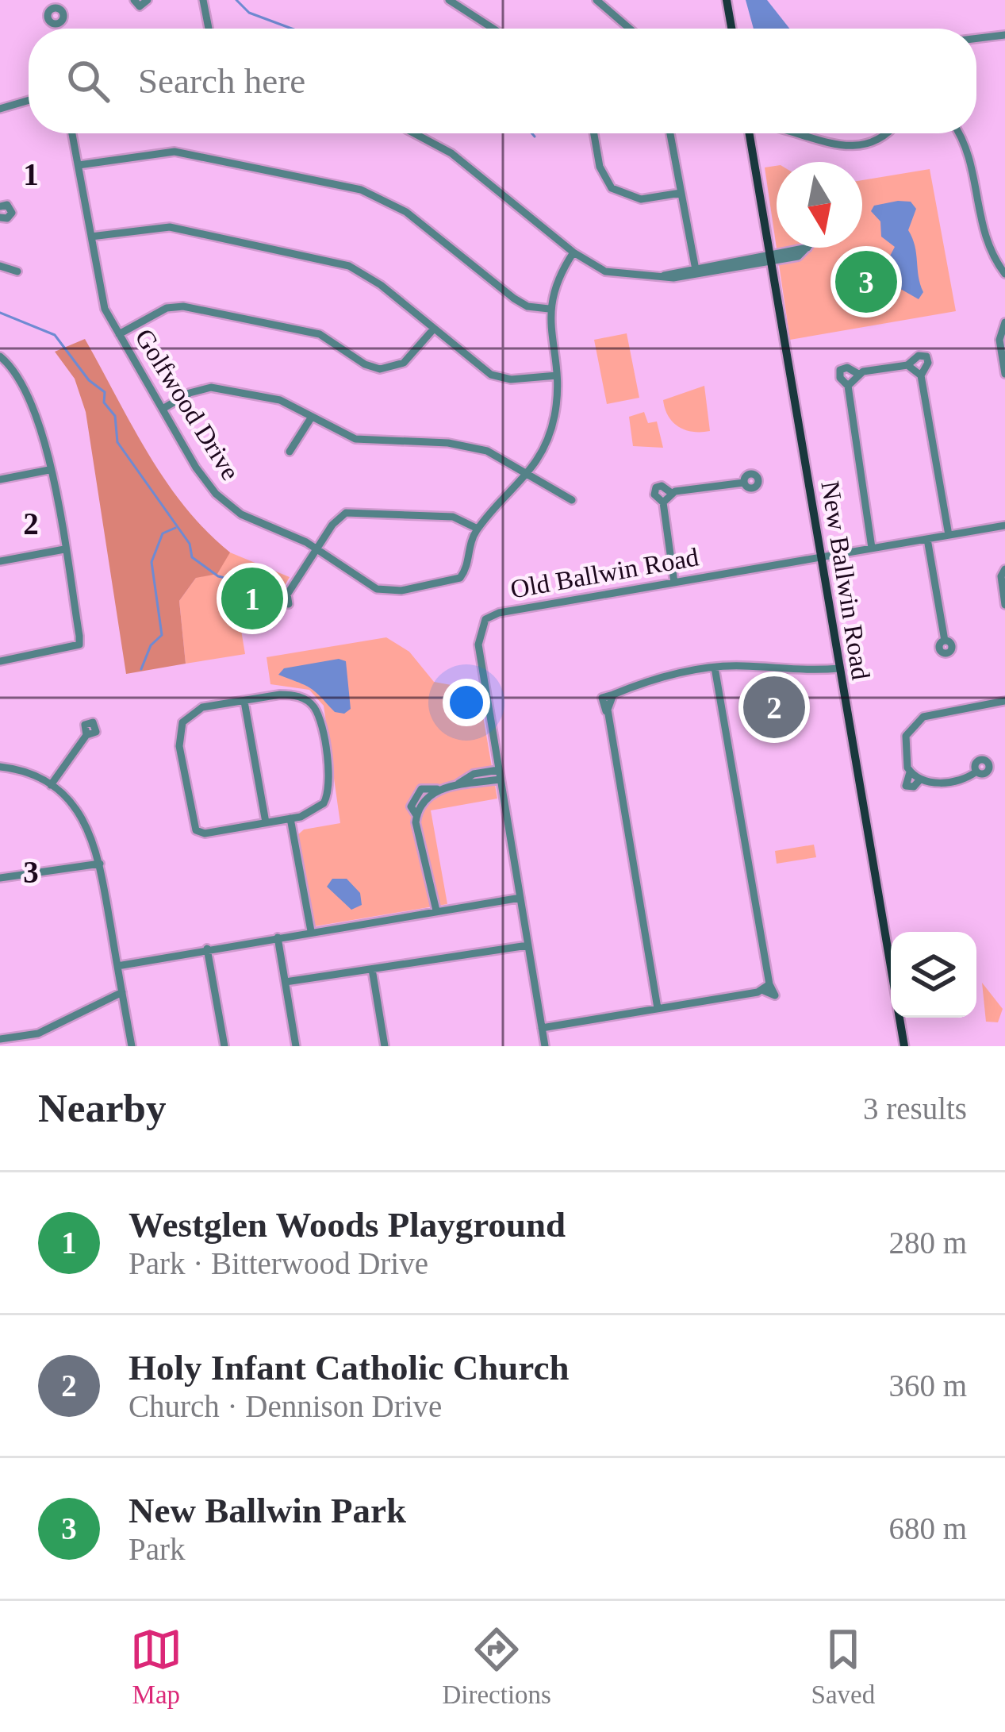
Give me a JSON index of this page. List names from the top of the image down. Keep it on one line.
{"streets":{"main road":["New Ballwin Road"],"street":["Golfwood Drive","Old Ballwin Road"]},"crossings":[["Old Ballwin Road","New Ballwin Road"]],"north":"bottom","page":{"search":"Search here","pins":["3","1","2"],"heading":["Nearby","3 results"],"list":[{"mark":"1","name":"Westglen Woods Playground","note":"Park · Bitterwood Drive","value":"280 m"},{"mark":"2","name":"Holy Infant Catholic Church","note":"Church · Dennison Drive","value":"360 m"},{"mark":"3","name":"New Ballwin Park","note":"Park","value":"680 m"}],"nav":["Map","Directions","Saved"]},"grid":{"rows":["1","2","3"]}}
